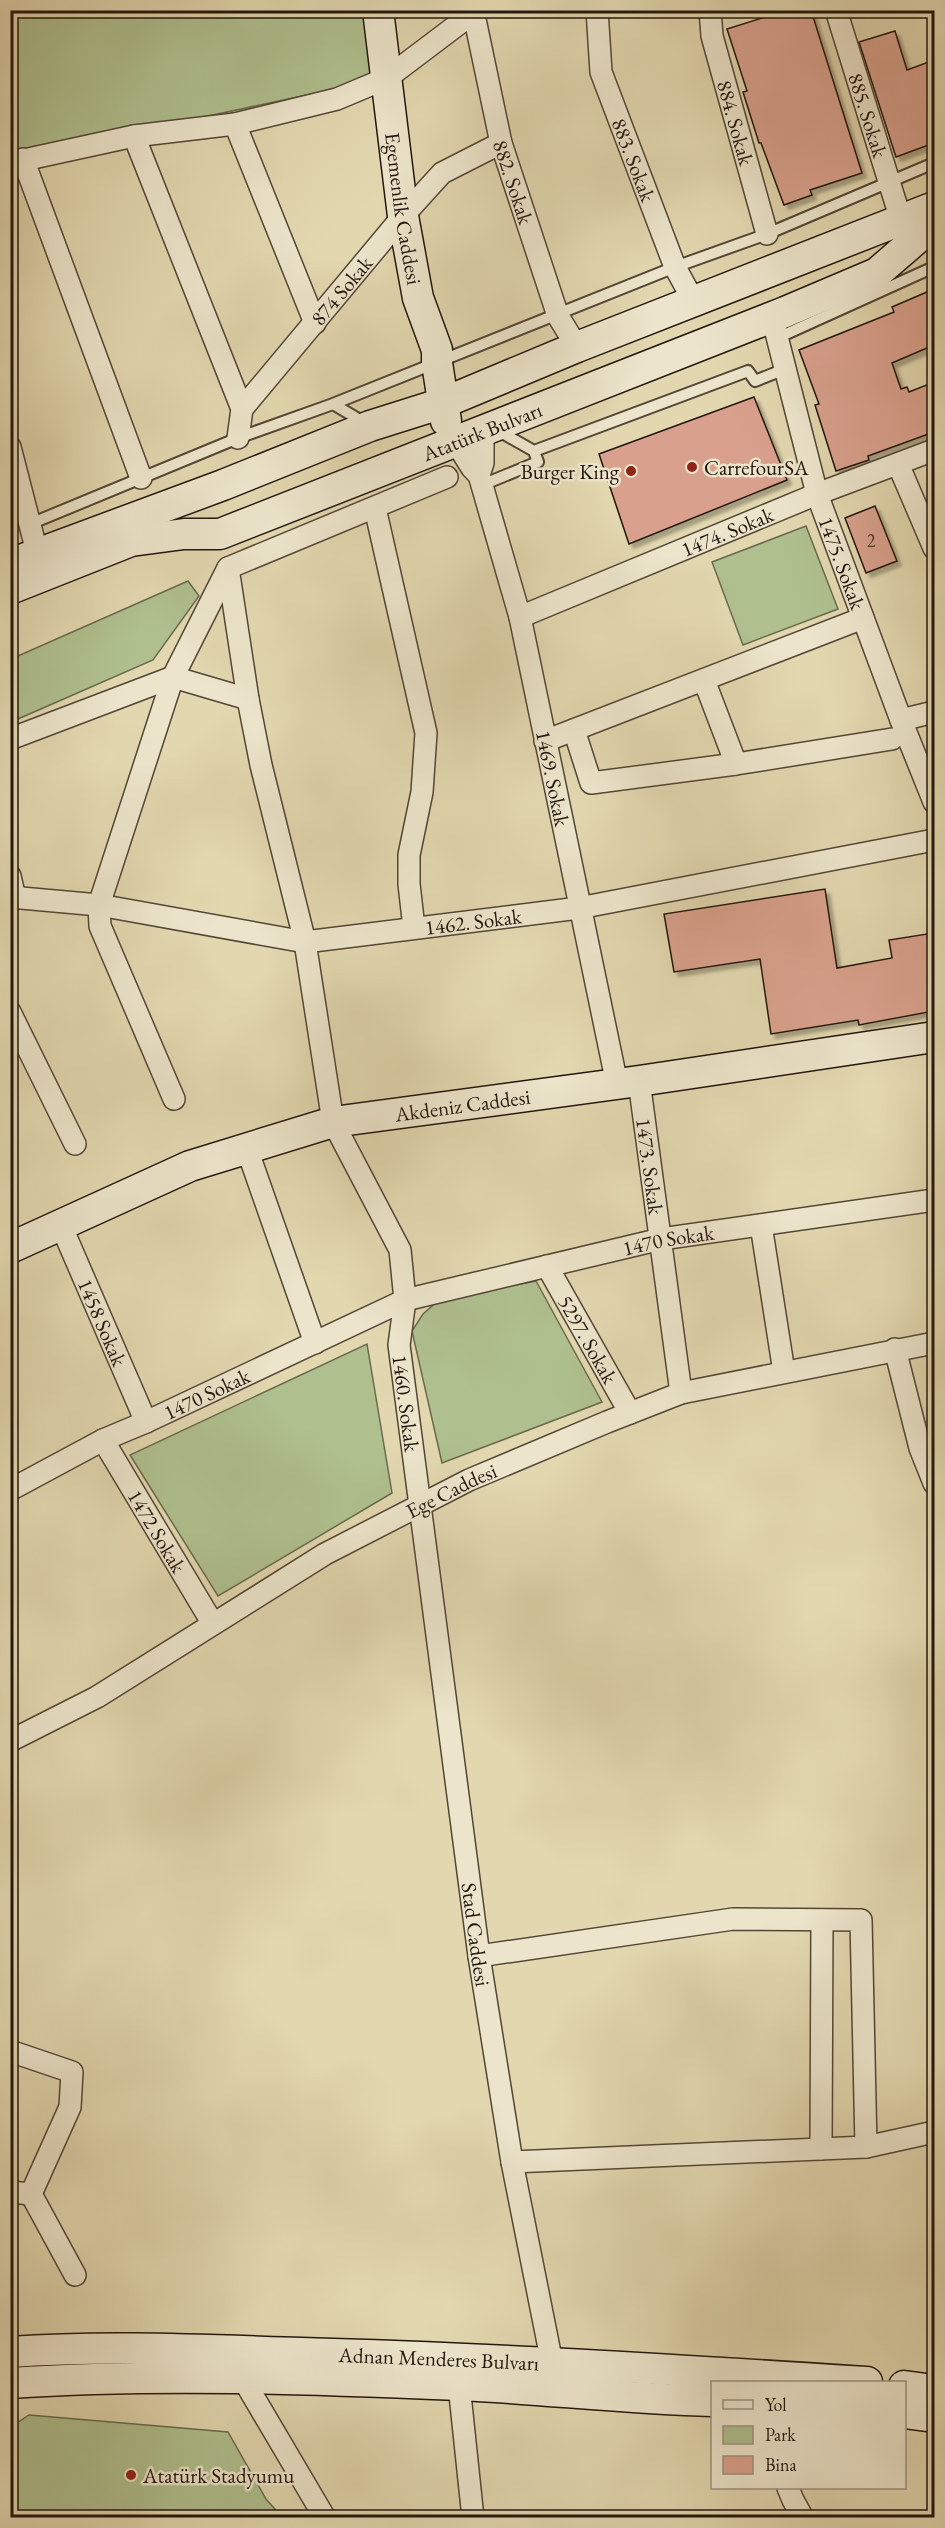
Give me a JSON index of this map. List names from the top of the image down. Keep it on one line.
{"streets":{"main road":["Egemenlik Caddesi","Atatürk Bulvarı","Akdeniz Caddesi","Adnan Menderes Bulvarı"],"street":["885. Sokak","884. Sokak","883. Sokak","882. Sokak","874 Sokak","1474. Sokak","1475. Sokak","1469. Sokak","1462. Sokak","1473. Sokak","1470 Sokak","1458 Sokak","5297. Sokak","1460. Sokak","Ege Caddesi","1472 Sokak","Stad Caddesi"]},"crossings":[["885. Sokak","Atatürk Bulvarı"],["883. Sokak","Atatürk Bulvarı"],["882. Sokak","874 Sokak"],["882. Sokak","Atatürk Bulvarı"],["Egemenlik Caddesi","874 Sokak"],["Egemenlik Caddesi","Atatürk Bulvarı"],["Egemenlik Caddesi","1469. Sokak"],["Atatürk Bulvarı","1475. Sokak"],["Atatürk Bulvarı","1469. Sokak"],["1474. Sokak","1475. Sokak"],["1474. Sokak","1469. Sokak"],["1469. Sokak","1462. Sokak"],["1469. Sokak","Akdeniz Caddesi"],["1469. Sokak","1473. Sokak"],["Akdeniz Caddesi","1473. Sokak"],["Akdeniz Caddesi","1458 Sokak"],["1473. Sokak","1470 Sokak"],["1473. Sokak","Ege Caddesi"],["1470 Sokak","1458 Sokak"],["1470 Sokak","5297. Sokak"],["1470 Sokak","1460. Sokak"],["1470 Sokak","1472 Sokak"],["5297. Sokak","Ege Caddesi"],["1460. Sokak","Ege Caddesi"],["1460. Sokak","Stad Caddesi"],["Ege Caddesi","1472 Sokak"],["Ege Caddesi","Stad Caddesi"],["Stad Caddesi","Adnan Menderes Bulvarı"]],"places":["CarrefourSA","Burger King","Atatürk Stadyumu"],"house_numbers":["2"],"legend":["Yol","Park","Bina"]}
